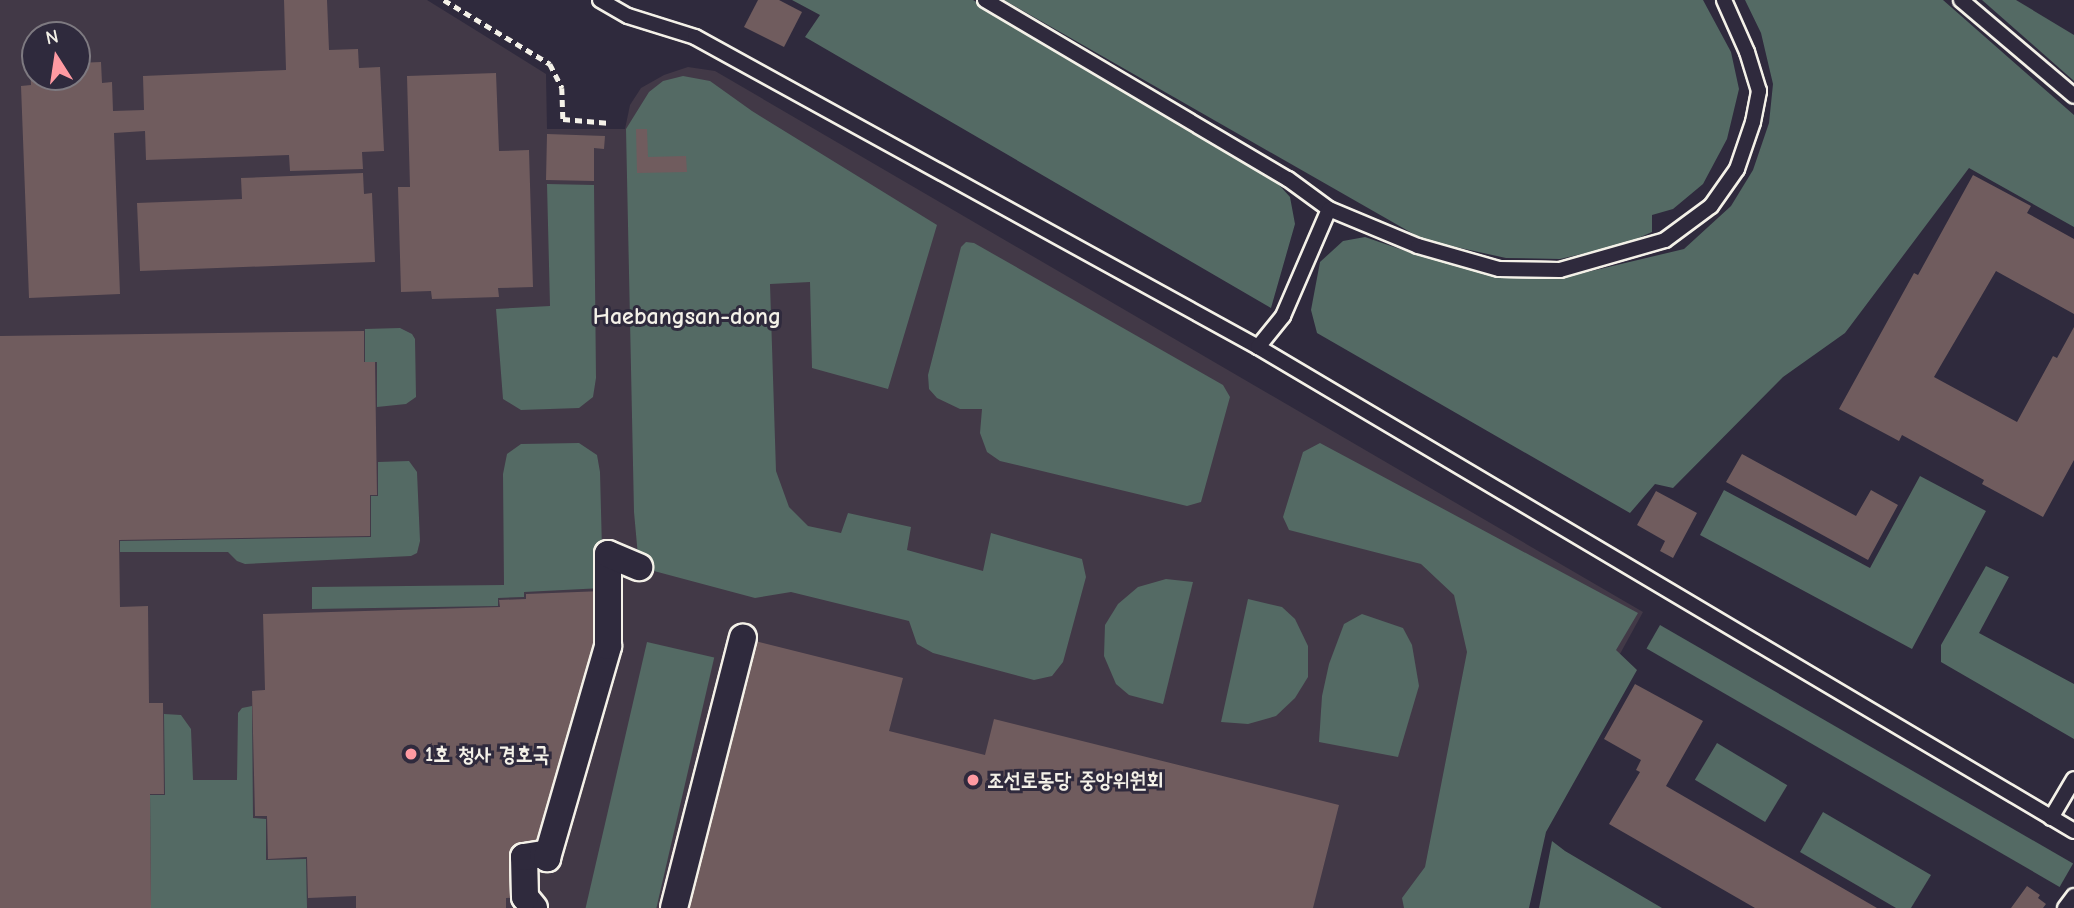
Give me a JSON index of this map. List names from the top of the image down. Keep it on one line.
{"districts":["Haebangsan-dong"],"places":["1호 청사 경호국","조선로동당 중앙위원회"],"north":"top"}
